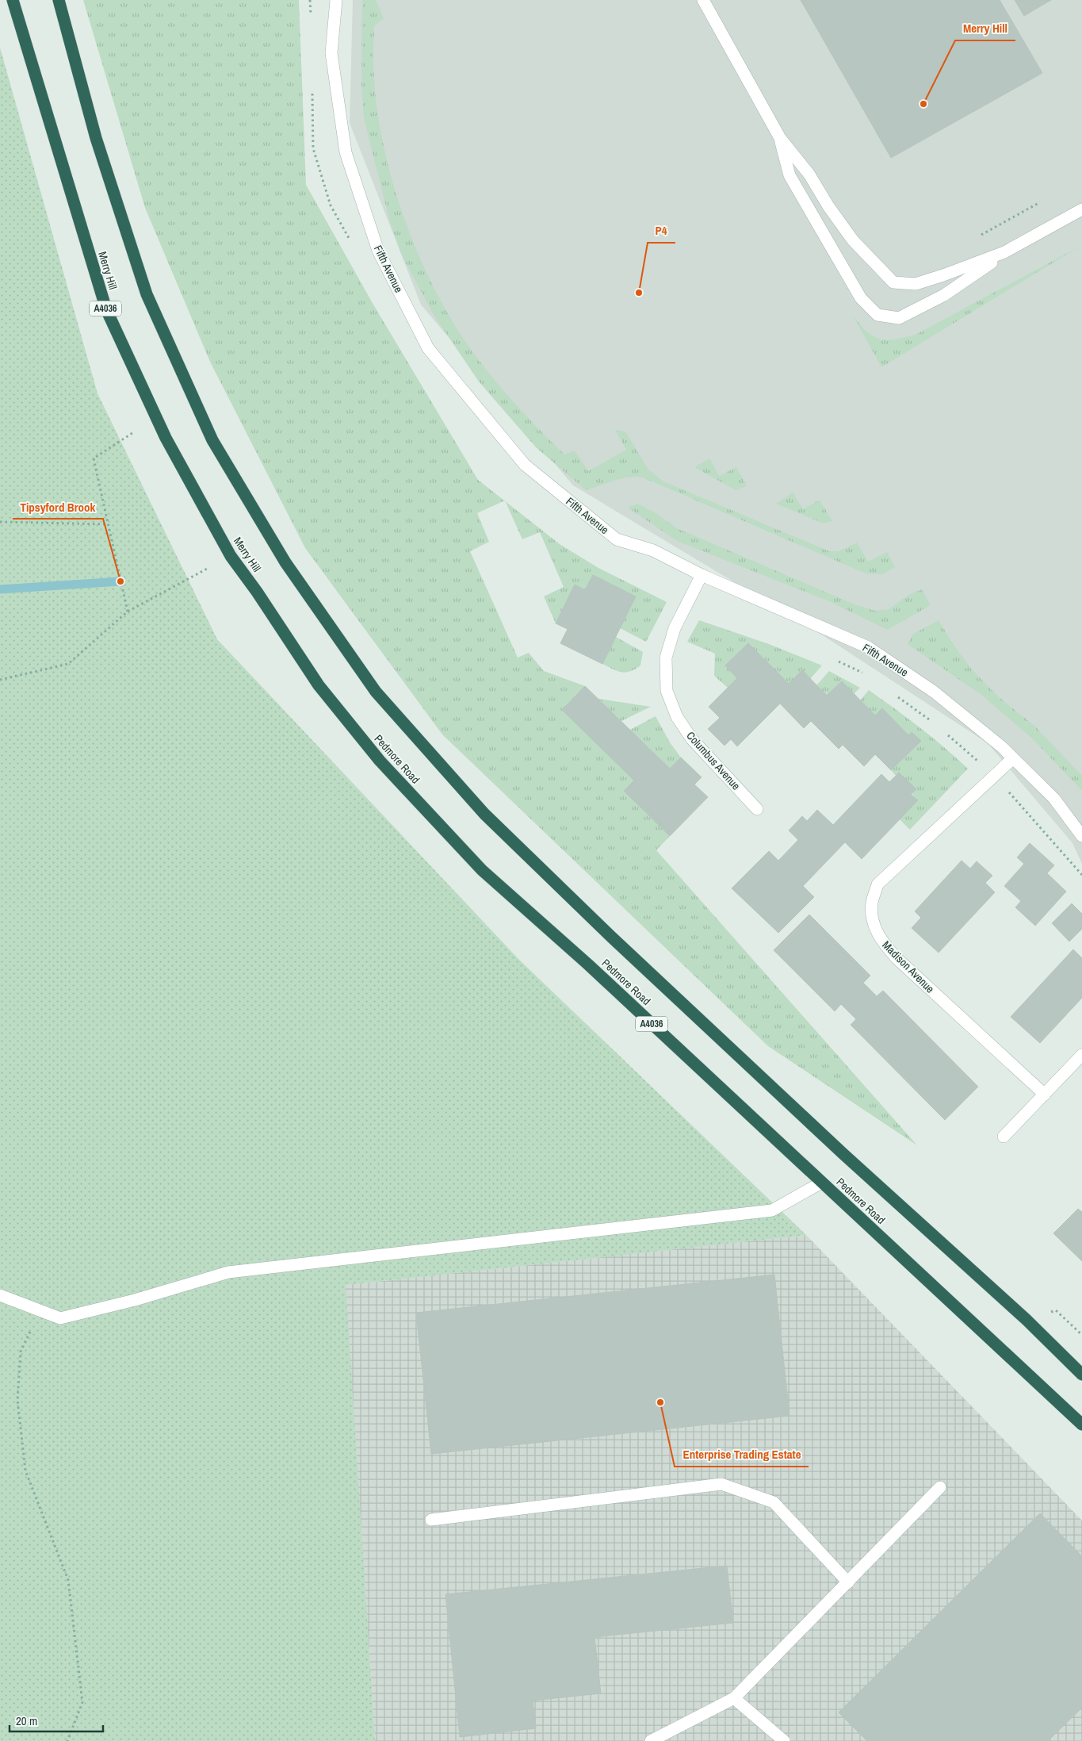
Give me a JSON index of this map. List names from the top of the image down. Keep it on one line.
{"streets":{"highway":["Merry Hill","A4036","Pedmore Road"],"street":["Fifth Avenue","Columbus Avenue","Madison Avenue"]},"crossings":[["Fifth Avenue","Columbus Avenue"],["Fifth Avenue","Madison Avenue"],["Merry Hill","Pedmore Road"]],"places":["Merry Hill","P4","Tipsyford Brook","Enterprise Trading Estate"],"scale_bar":"20 m"}
